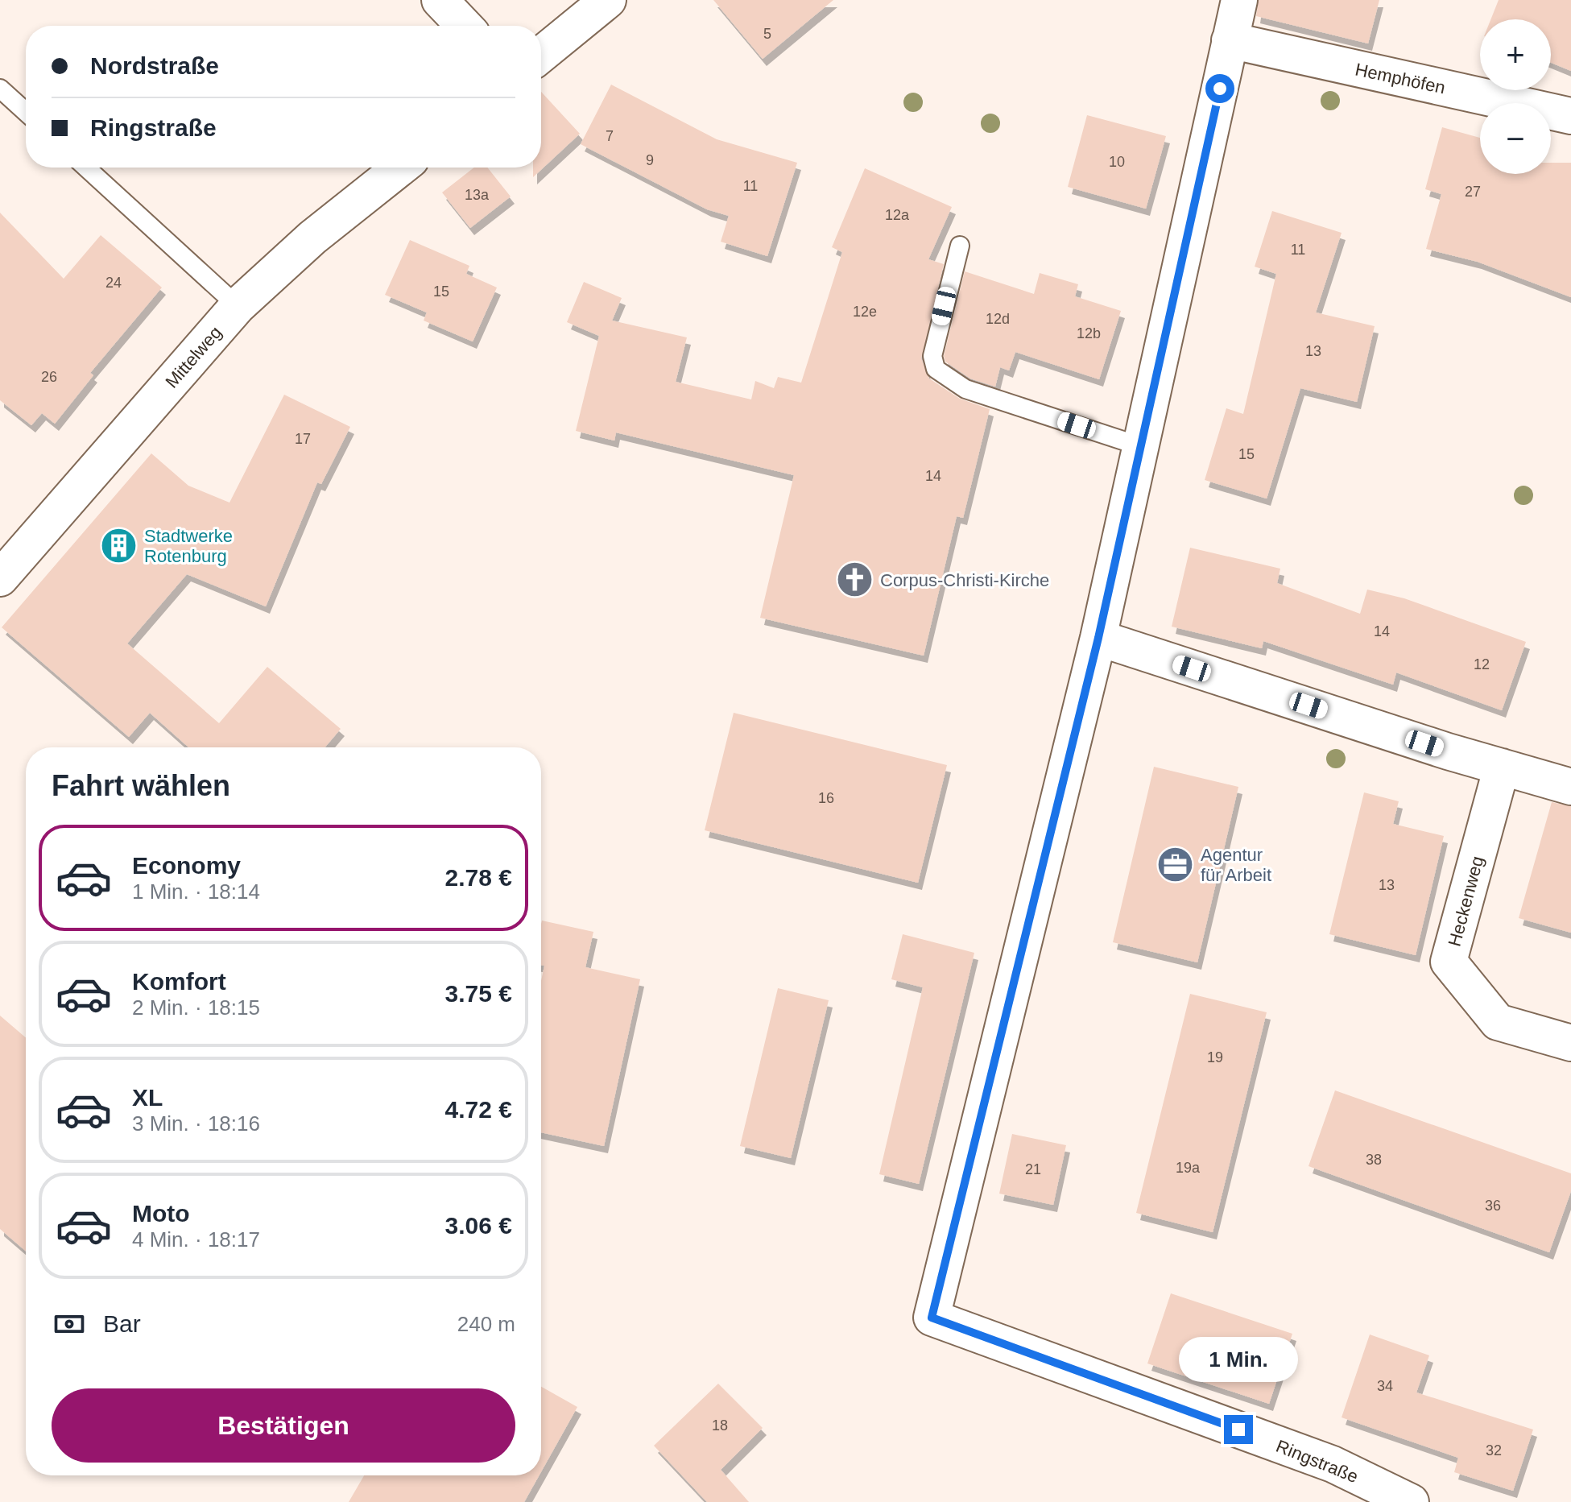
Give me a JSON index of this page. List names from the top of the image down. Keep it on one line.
{"streets":{"street":["Hemphöfen","Mittelweg","Heckenweg","Ringstraße"]},"places":{"building":["Stadtwerke Rotenburg"],"church":["Corpus-Christi-Kirche"],"office":["Agentur für Arbeit"]},"house_numbers":["5","7","9","10","11","27","13a","12a","11","24","15","12e","12d","12b","13","26","17","15","14","14","12","16","13","19","38","19a","21","36","34","18","32"],"page":{"map_buttons":["+","−"],"banner":["Nordstraße","Ringstraße"],"heading":"Fahrt wählen","list":[{"name":"Economy","note":"1 Min. · 18:14","value":"2.78 €"},{"name":"Komfort","note":"2 Min. · 18:15","value":"3.75 €"},{"name":"XL","note":"3 Min. · 18:16","value":"4.72 €"},{"name":"Moto","note":"4 Min. · 18:17","value":"3.06 €"}],"pay":["Bar","240 m"],"bubble":"1 Min.","buttons":"Bestätigen"}}
